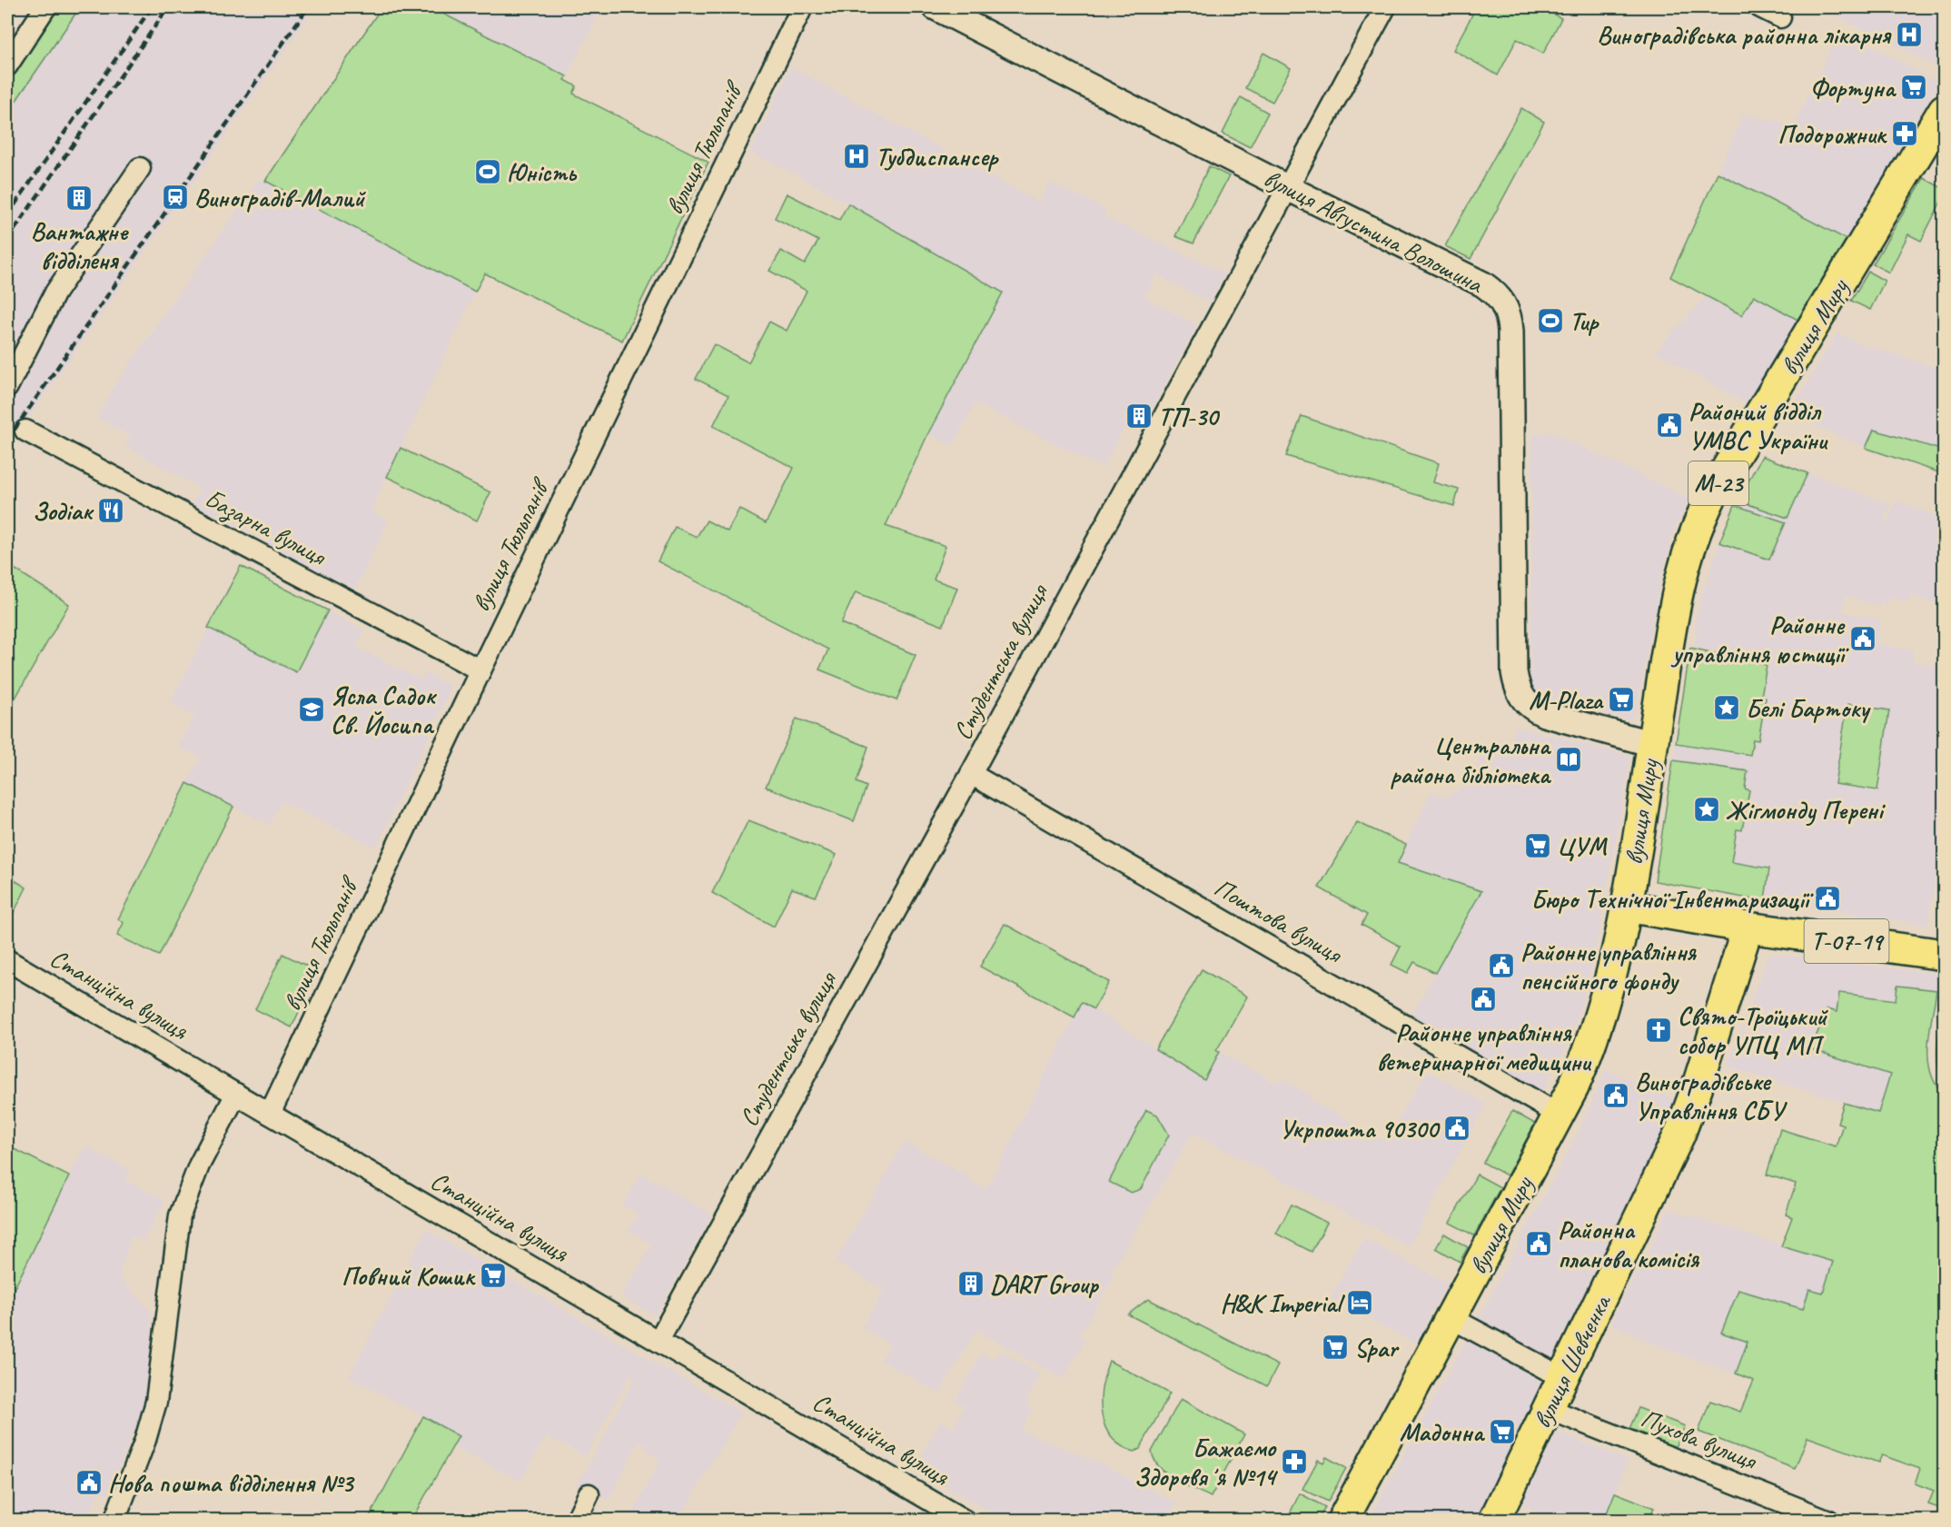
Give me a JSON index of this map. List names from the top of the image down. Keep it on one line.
{"streets":{"main road":["вулиця Миру","М-23","Т-07-19","вулиця Шевченка"],"street":["вулиця Тюльпанів","вулиця Августина Волошина","Базарна вулиця","Студентська вулиця","Поштова вулиця","Станційна вулиця","Пухова вулиця"]},"crossings":[["вулиця Тюльпанів","Базарна вулиця"],["вулиця Тюльпанів","Станційна вулиця"],["вулиця Августина Волошина","вулиця Миру"],["вулиця Августина Волошина","Студентська вулиця"],["вулиця Миру","Поштова вулиця"],["Студентська вулиця","Поштова вулиця"],["Студентська вулиця","Станційна вулиця"],["Т-07-19","вулиця Шевченка"],["вулиця Шевченка","Пухова вулиця"]],"places":{"hospital":["Виноградівська районна лікарня","Тубдиспансер"],"supermarket":["Фортуна","M-Plaza","ЦУМ","Повний Кошик","Spar","Мадонна"],"pharmacy":["Подорожник","Бажаємо Здоровяʼя №14"],"sports":["Юність","Тир"],"station":["Виноградів-Малий"],"building":["Вантажне відділеня","ТП-30","DART Group"],"public building":["Районий відділ УМВС України","Районне управління юстиції","Бюро Технічної Інвентаризації","Районне управління пенсійного фонду","Районне управління ветеринарної медицини","Виноградівське Управління СБУ","Укрпошта 90300","Районна планова комісія","Нова пошта відділення №3"],"restaurant":["Зодіак"],"place":["Белі Бартоку","Жігмонду Перені"],"school or university":["Ясла Садок Св. Йосипа"],"library":["Центральна района бібліотека"],"church":["Свято-Троїцький собор УПЦ МП"],"hotel":["H&K Imperial"]}}
